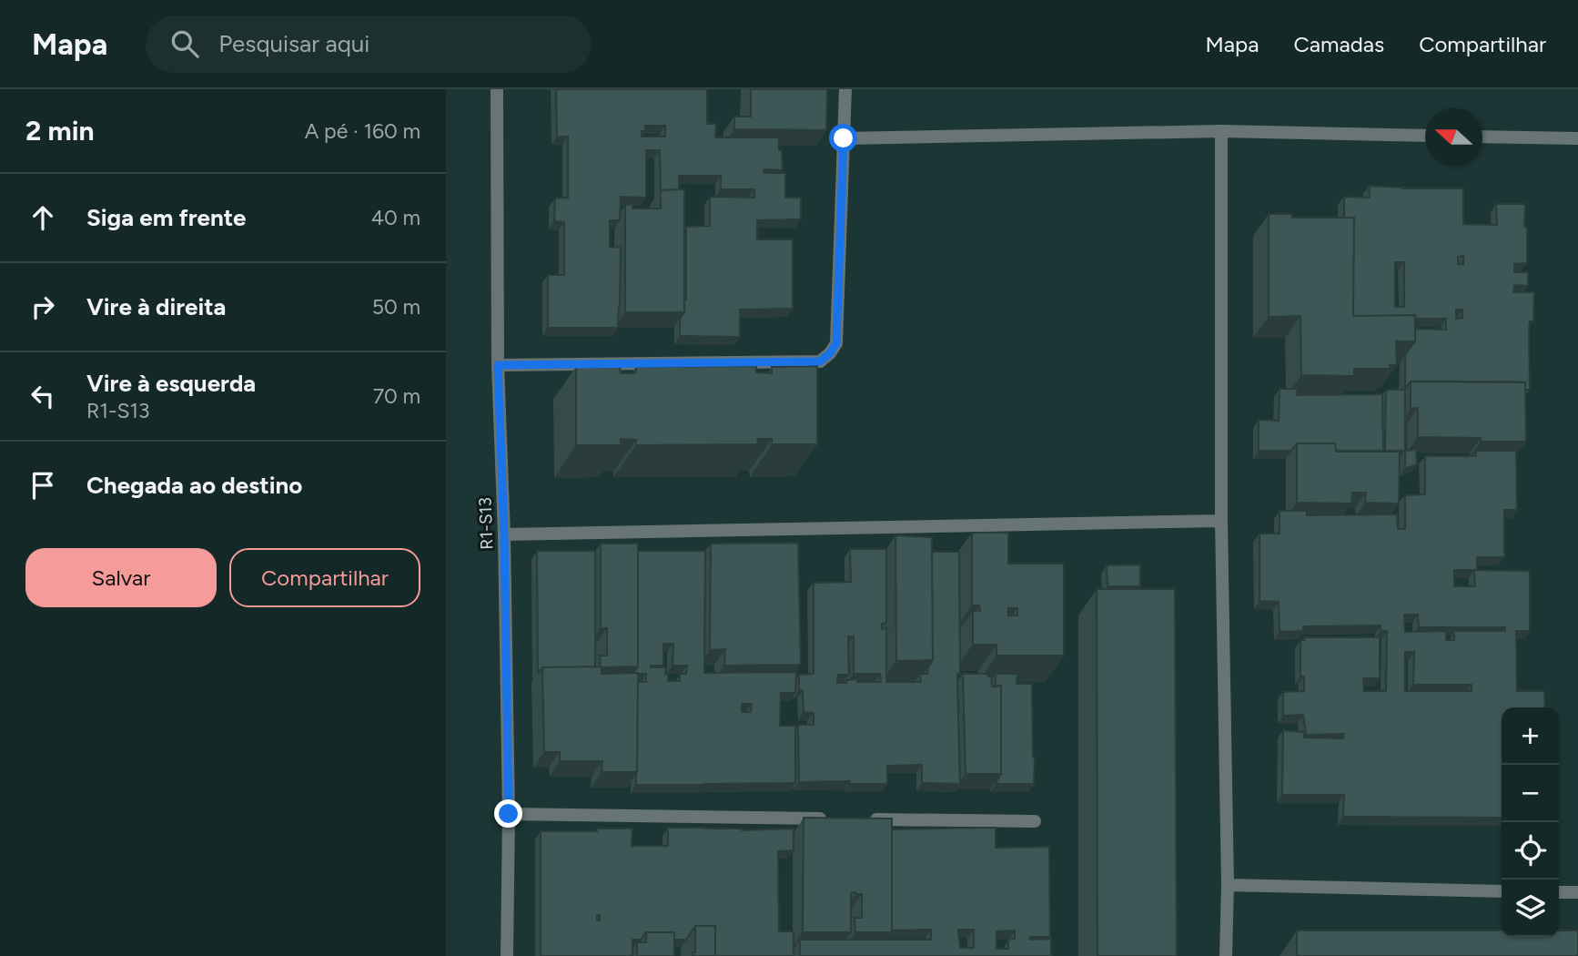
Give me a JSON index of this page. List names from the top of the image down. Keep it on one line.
{"streets":{"street":["R1-S13"]},"north":"left","page":{"header":"Mapa","search":"Pesquisar aqui","nav":["Mapa","Camadas","Compartilhar"],"heading":["2 min","A pé · 160 m"],"list":[["Siga em frente","40 m"],["Vire à direita","50 m"],["Vire à esquerda","R1-S13","70 m"],"Chegada ao destino"],"buttons":["Salvar","Compartilhar"],"map_buttons":["+","−"]}}
